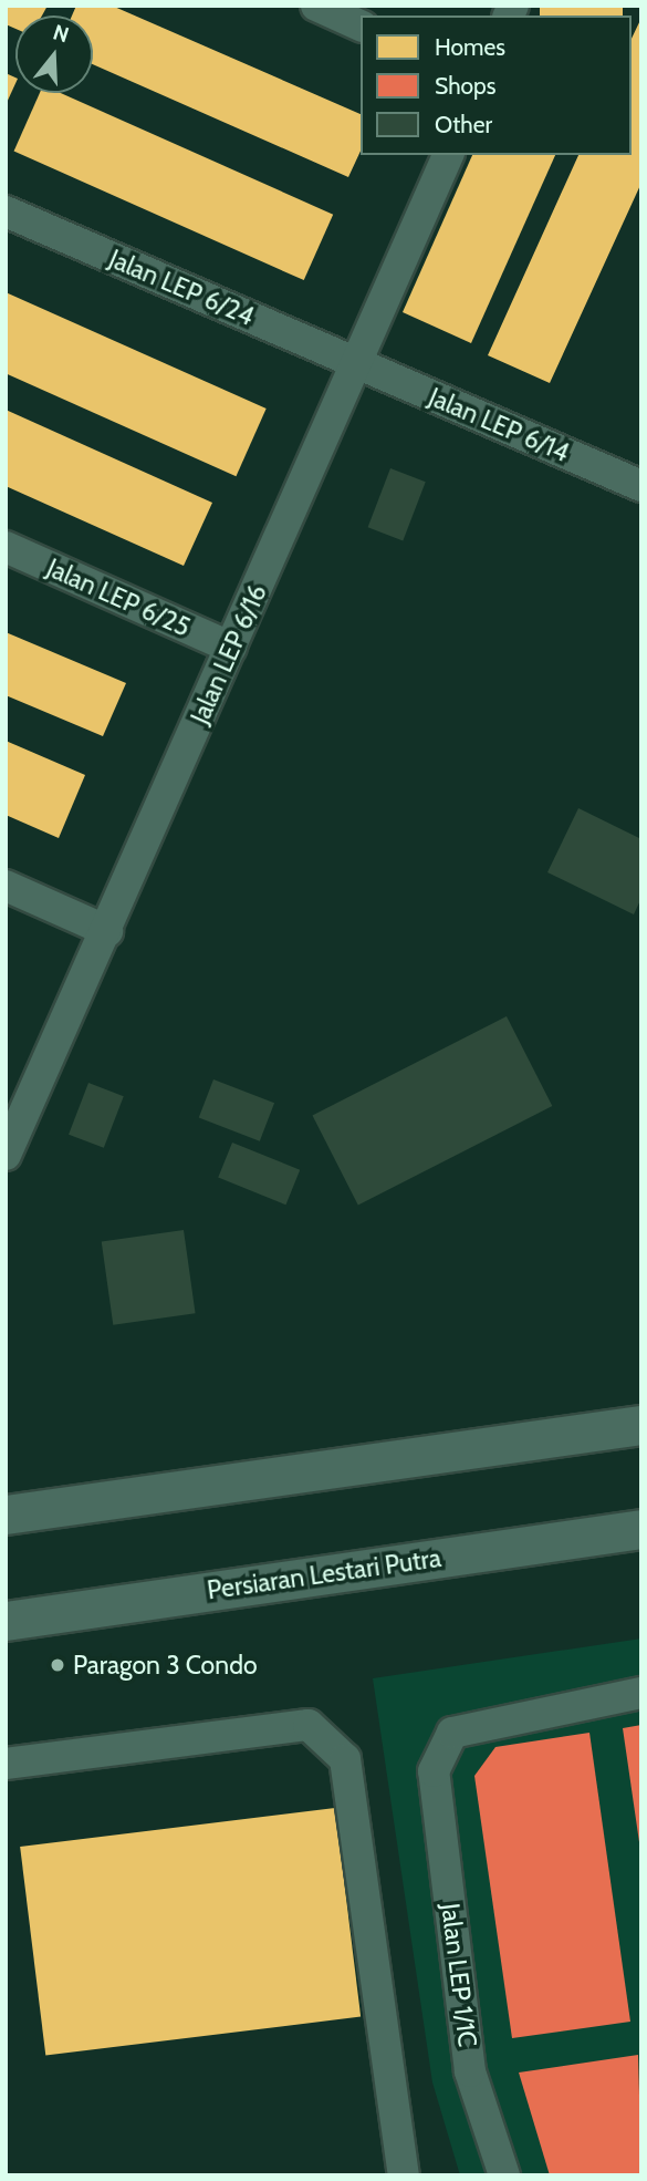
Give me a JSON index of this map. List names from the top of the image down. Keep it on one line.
{"streets":{"street":["Jalan LEP 6/24","Jalan LEP 6/14","Jalan LEP 6/25","Jalan LEP 6/16","Persiaran Lestari Putra","Jalan LEP 1/1C"]},"crossings":[["Jalan LEP 6/24","Jalan LEP 6/14"],["Jalan LEP 6/24","Jalan LEP 6/16"],["Jalan LEP 6/14","Jalan LEP 6/16"],["Jalan LEP 6/25","Jalan LEP 6/16"]],"places":["Paragon 3 Condo"],"legend":["Homes","Shops","Other"],"north":"top"}
